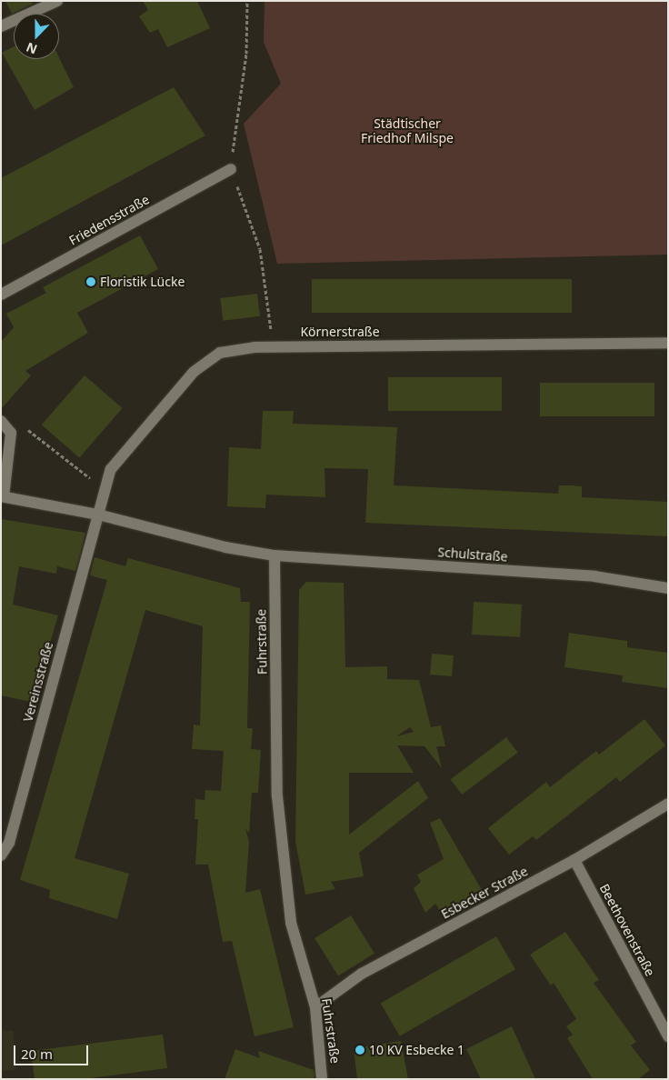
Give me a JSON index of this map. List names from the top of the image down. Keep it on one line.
{"streets":{"street":["Friedensstraße","Körnerstraße","Schulstraße","Fuhrstraße","Vereinsstraße","Esbecker Straße","Beethovenstraße"]},"crossings":[["Körnerstraße","Vereinsstraße"],["Schulstraße","Fuhrstraße"],["Fuhrstraße","Esbecker Straße"],["Esbecker Straße","Beethovenstraße"]],"parks":["Städtischer Friedhof Milspe"],"places":["Floristik Lücke","10 KV Esbecke 1"],"scale_bar":"20 m","north":"bottom"}
